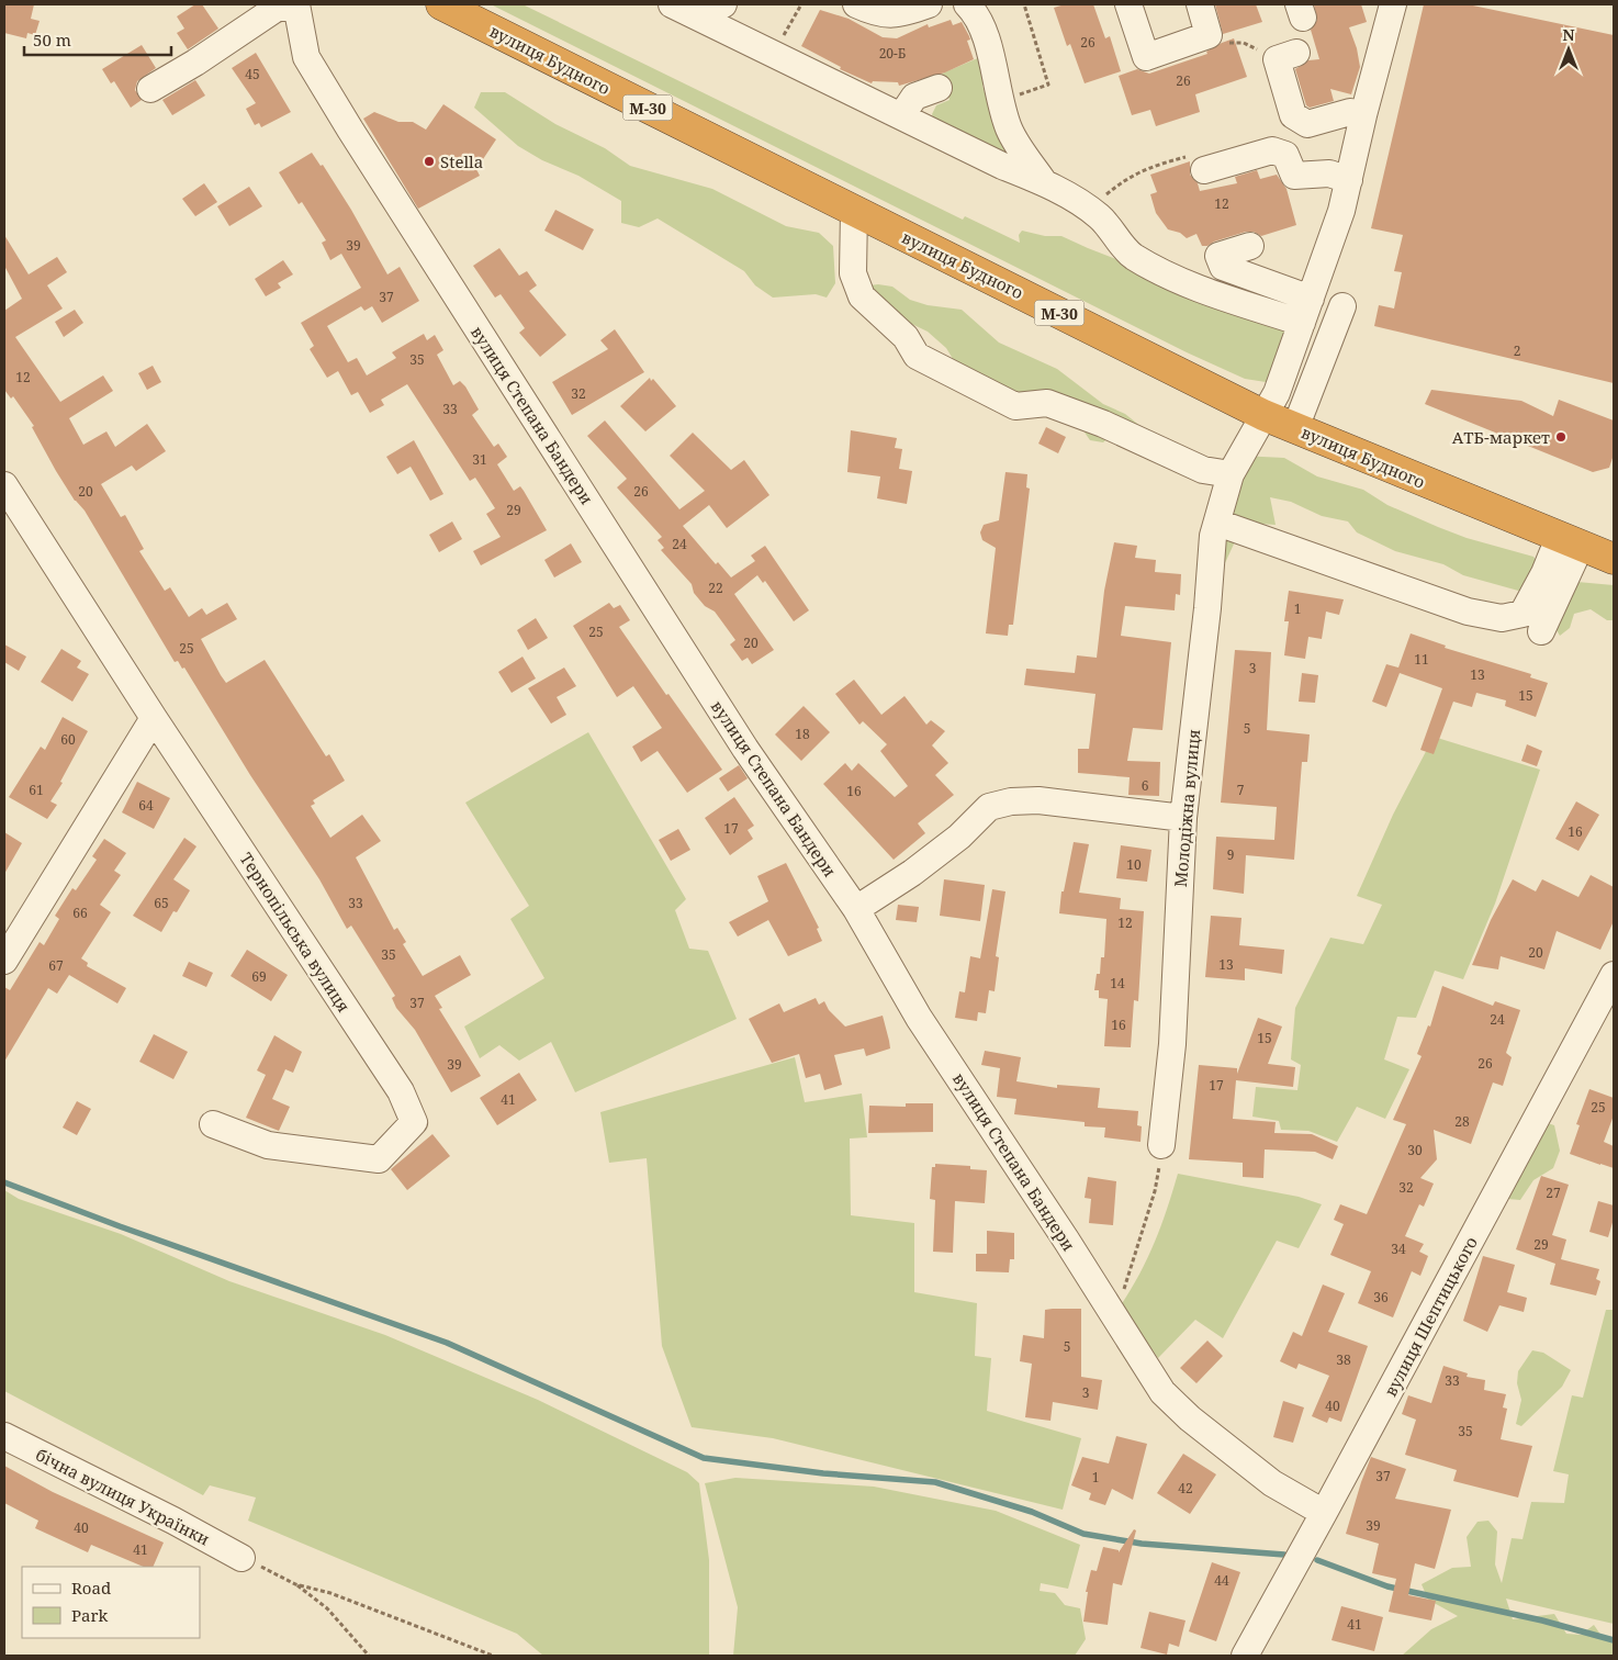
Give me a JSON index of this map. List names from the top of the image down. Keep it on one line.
{"streets":{"highway":["вулиця Будного","М-30"],"street":["вулиця Степана Бандери","Молодіжна вулиця","Тернопільська вулиця","вулиця Шептицького","бічна вулиця Українки"]},"crossings":[["вулиця Будного","Молодіжна вулиця"],["вулиця Степана Бандери","вулиця Шептицького"]],"places":["Stella","АТБ-маркет"],"house_numbers":["26","20-Б","45","26","12","39","37","2","35","12","32","33","31","20","26","29","24","22","1","25","20","25","11","3","13","15","5","18","60","6","61","7","16","64","17","16","9","10","65","33","66","12","20","35","13","67","69","14","37","24","16","15","26","39","17","41","25","28","30","32","27","29","34","36","5","38","33","3","40","35","37","1","42","39","40","41","44","41"],"legend":["Road","Park"],"scale_bar":"50 m","north":"top"}
